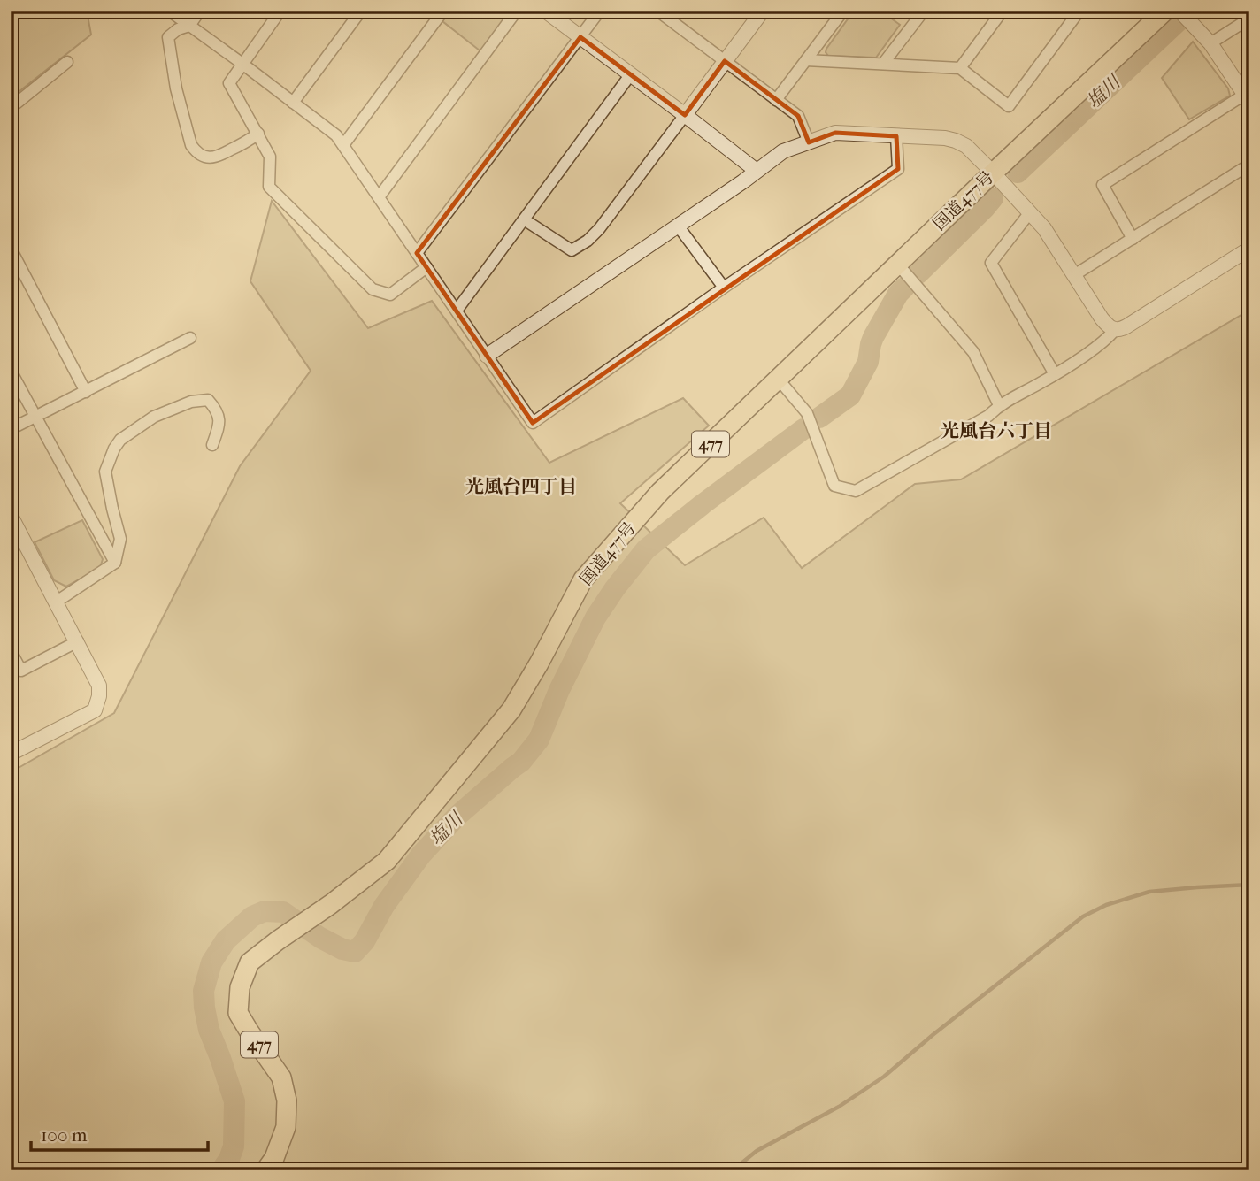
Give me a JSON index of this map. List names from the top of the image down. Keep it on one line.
{"streets":{"highway":["国道477号","477"]},"districts":["光風台六丁目","光風台四丁目"],"water":["塩川"],"scale_bar":"100 m"}
